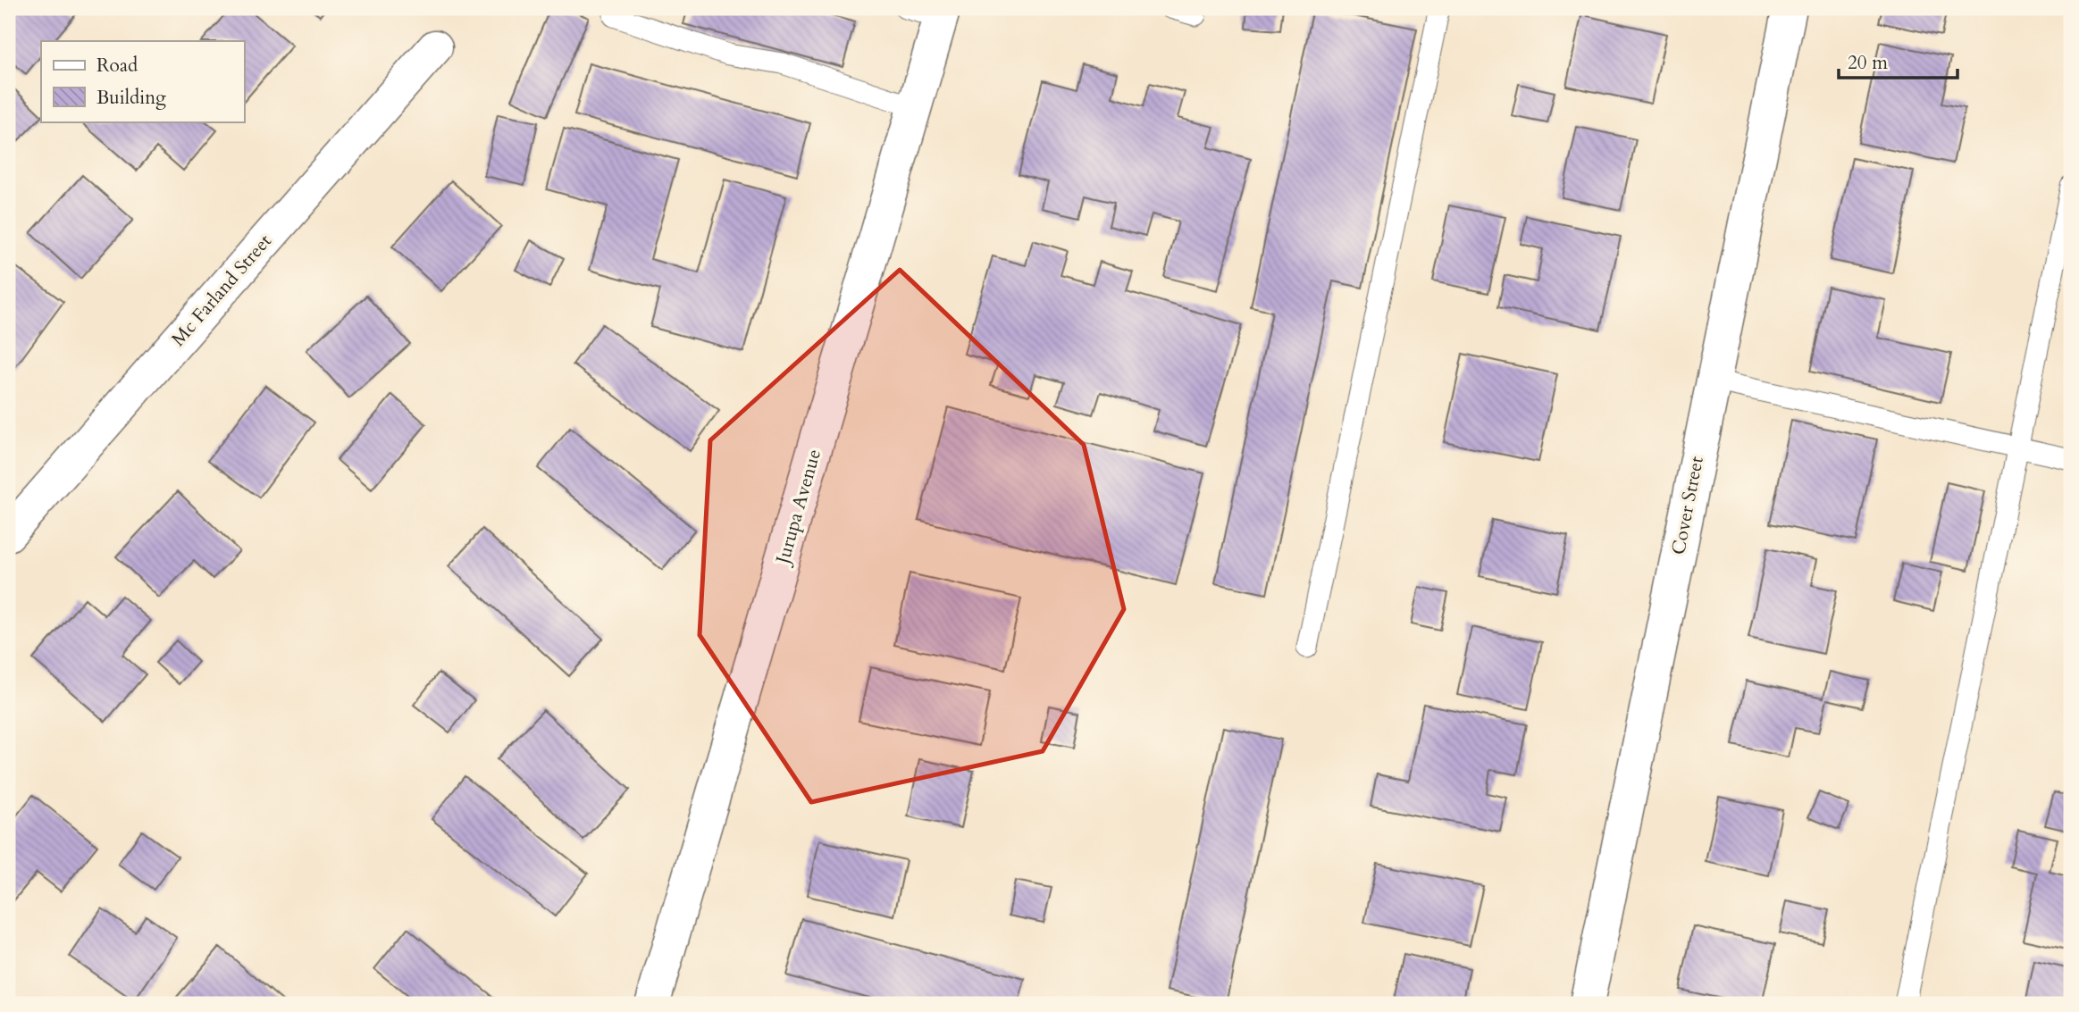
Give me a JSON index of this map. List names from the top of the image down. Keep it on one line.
{"streets":{"street":["Mc Farland Street","Cover Street","Jurupa Avenue"]},"legend":["Road","Building"],"scale_bar":"20 m"}
